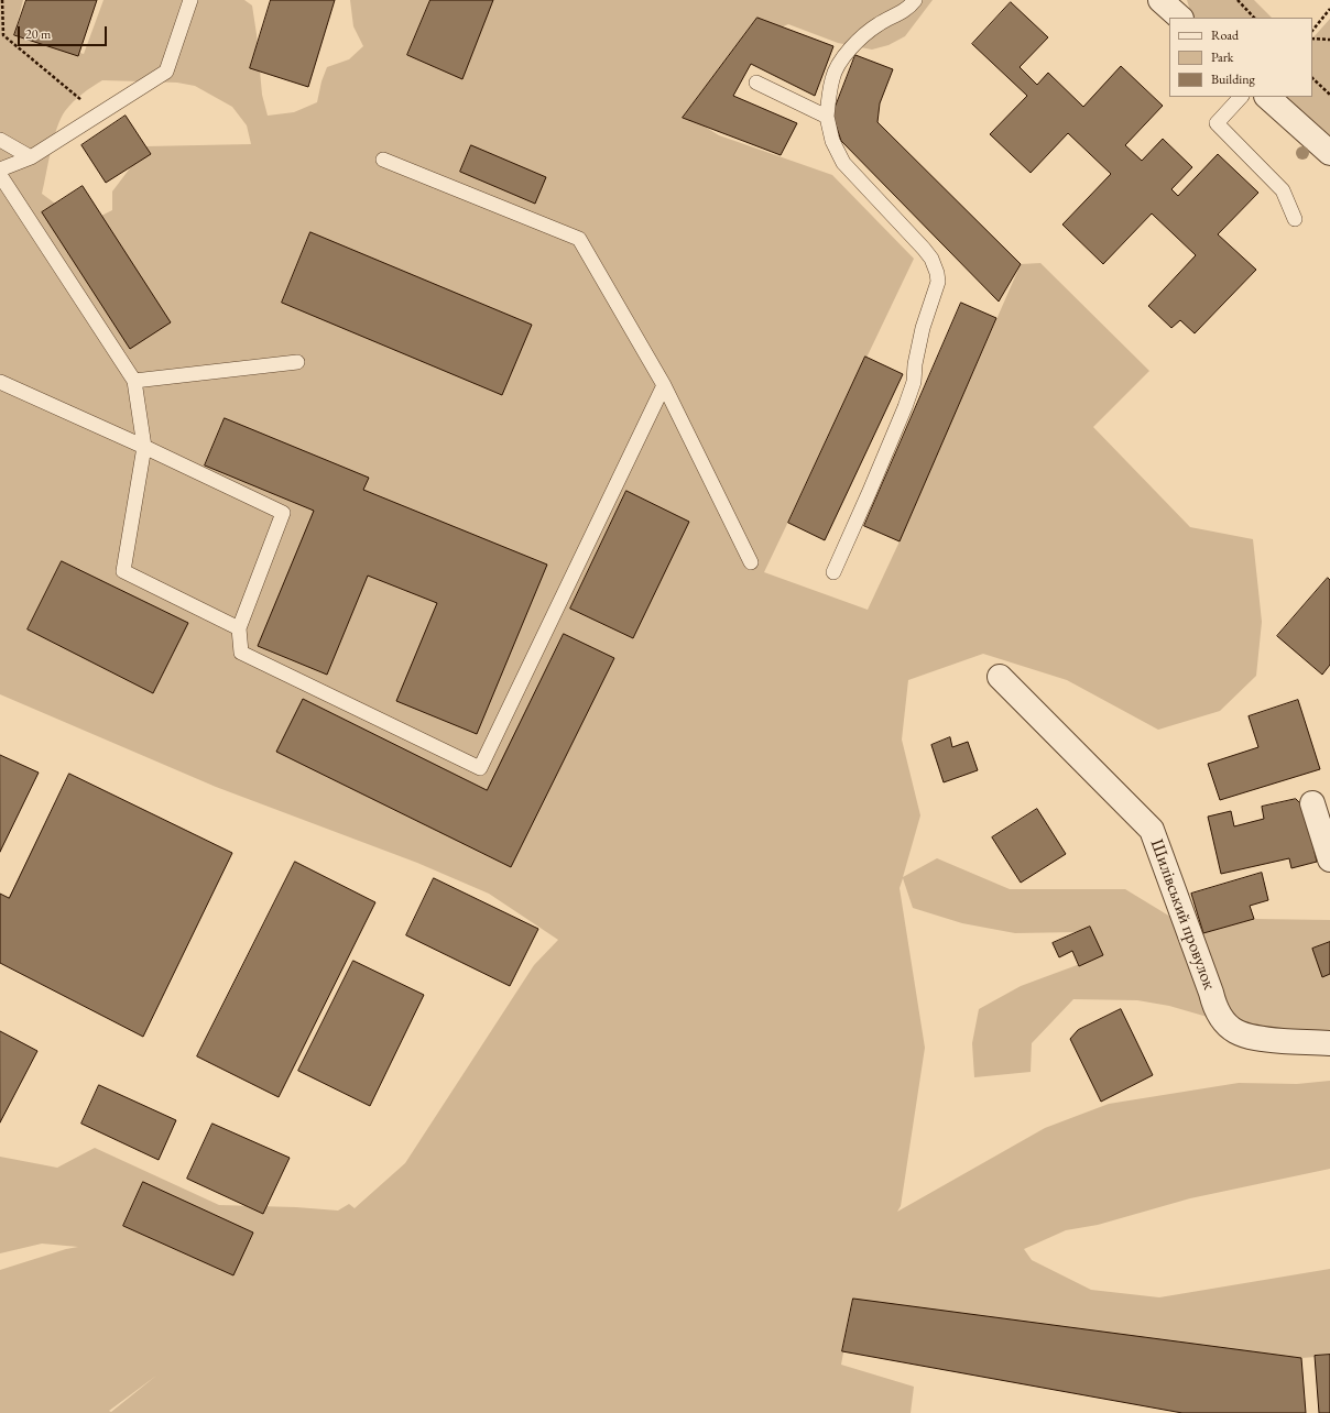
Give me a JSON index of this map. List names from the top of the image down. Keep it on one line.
{"streets":{"street":["Шилівський провулок"]},"legend":["Road","Park","Building"],"scale_bar":"20 m"}
